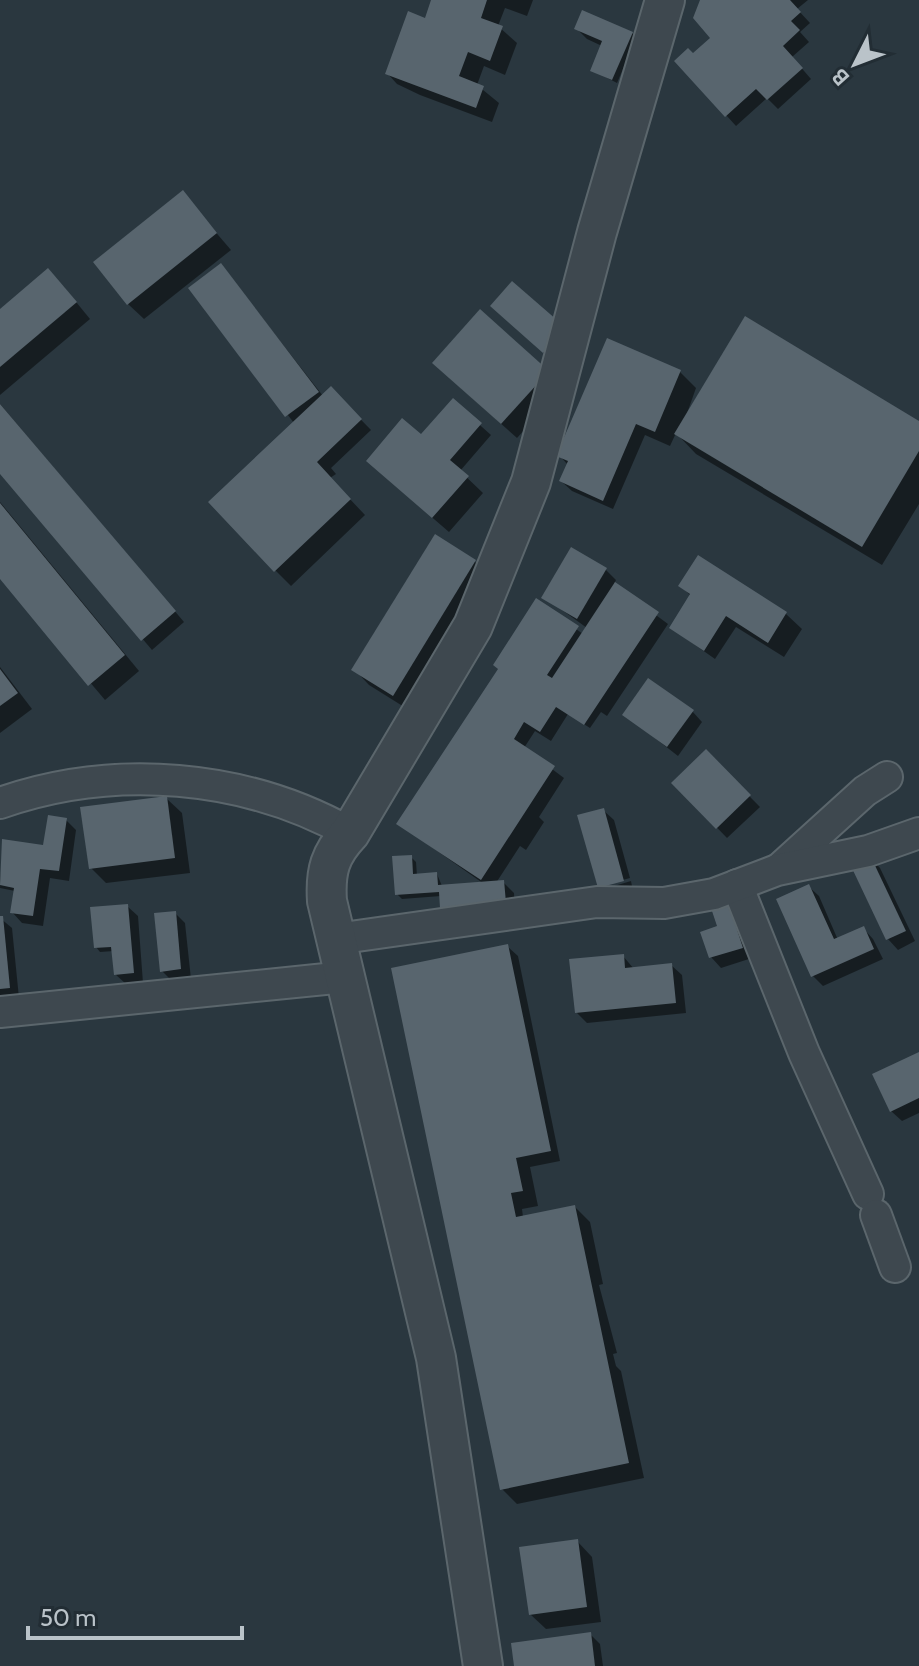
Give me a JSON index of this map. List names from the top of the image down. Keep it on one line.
{"scale_bar":"50 m","north":"bottom left"}
